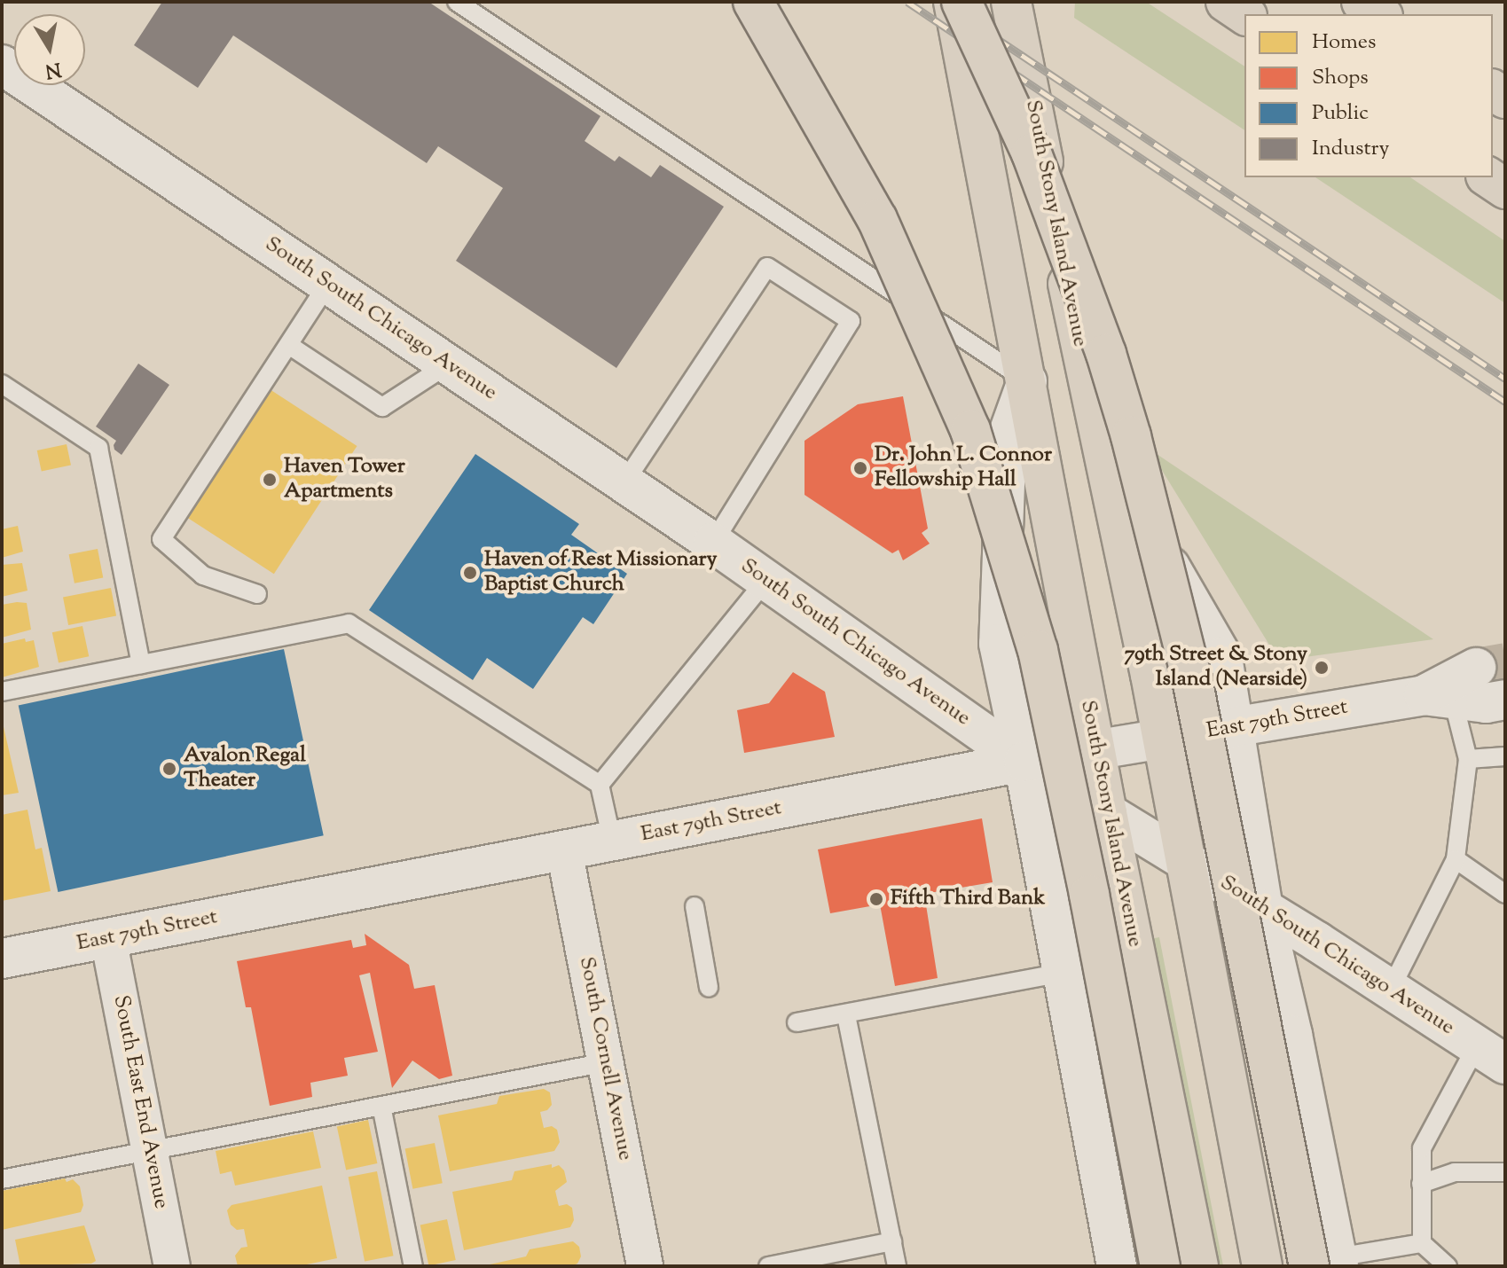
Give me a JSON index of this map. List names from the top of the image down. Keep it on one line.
{"streets":{"highway":["South Stony Island Avenue"],"main road":["South South Chicago Avenue","East 79th Street"],"street":["South Cornell Avenue","South East End Avenue"]},"crossings":[["South Stony Island Avenue","South South Chicago Avenue"],["South Stony Island Avenue","East 79th Street"],["South South Chicago Avenue","East 79th Street"],["East 79th Street","South Cornell Avenue"],["East 79th Street","South East End Avenue"]],"places":["Dr. John L. Connor Fellowship Hall","Haven Tower Apartments","Haven of Rest Missionary Baptist Church","79th Street & Stony Island (Nearside)","Avalon Regal Theater","Fifth Third Bank"],"legend":["Homes","Shops","Public","Industry"],"north":"bottom"}
